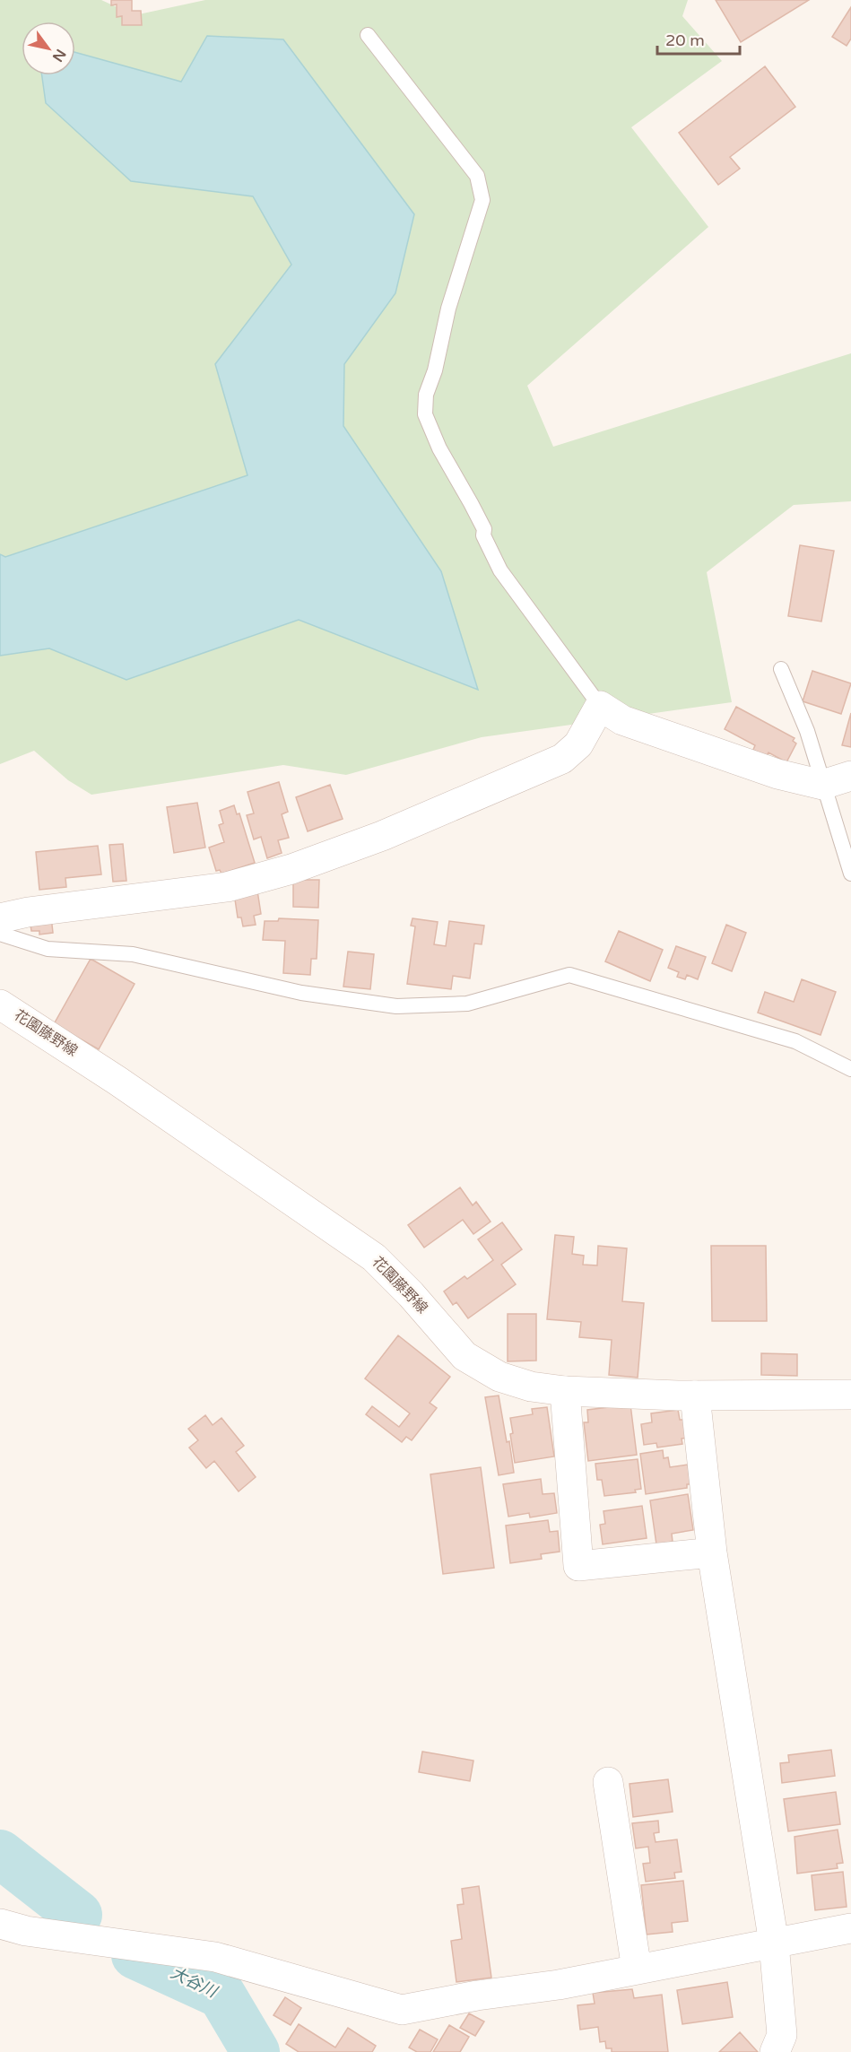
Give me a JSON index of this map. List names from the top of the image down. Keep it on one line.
{"streets":{"street":["花園藤野線"]},"water":["大谷川"],"scale_bar":"20 m","north":"bottom right"}
